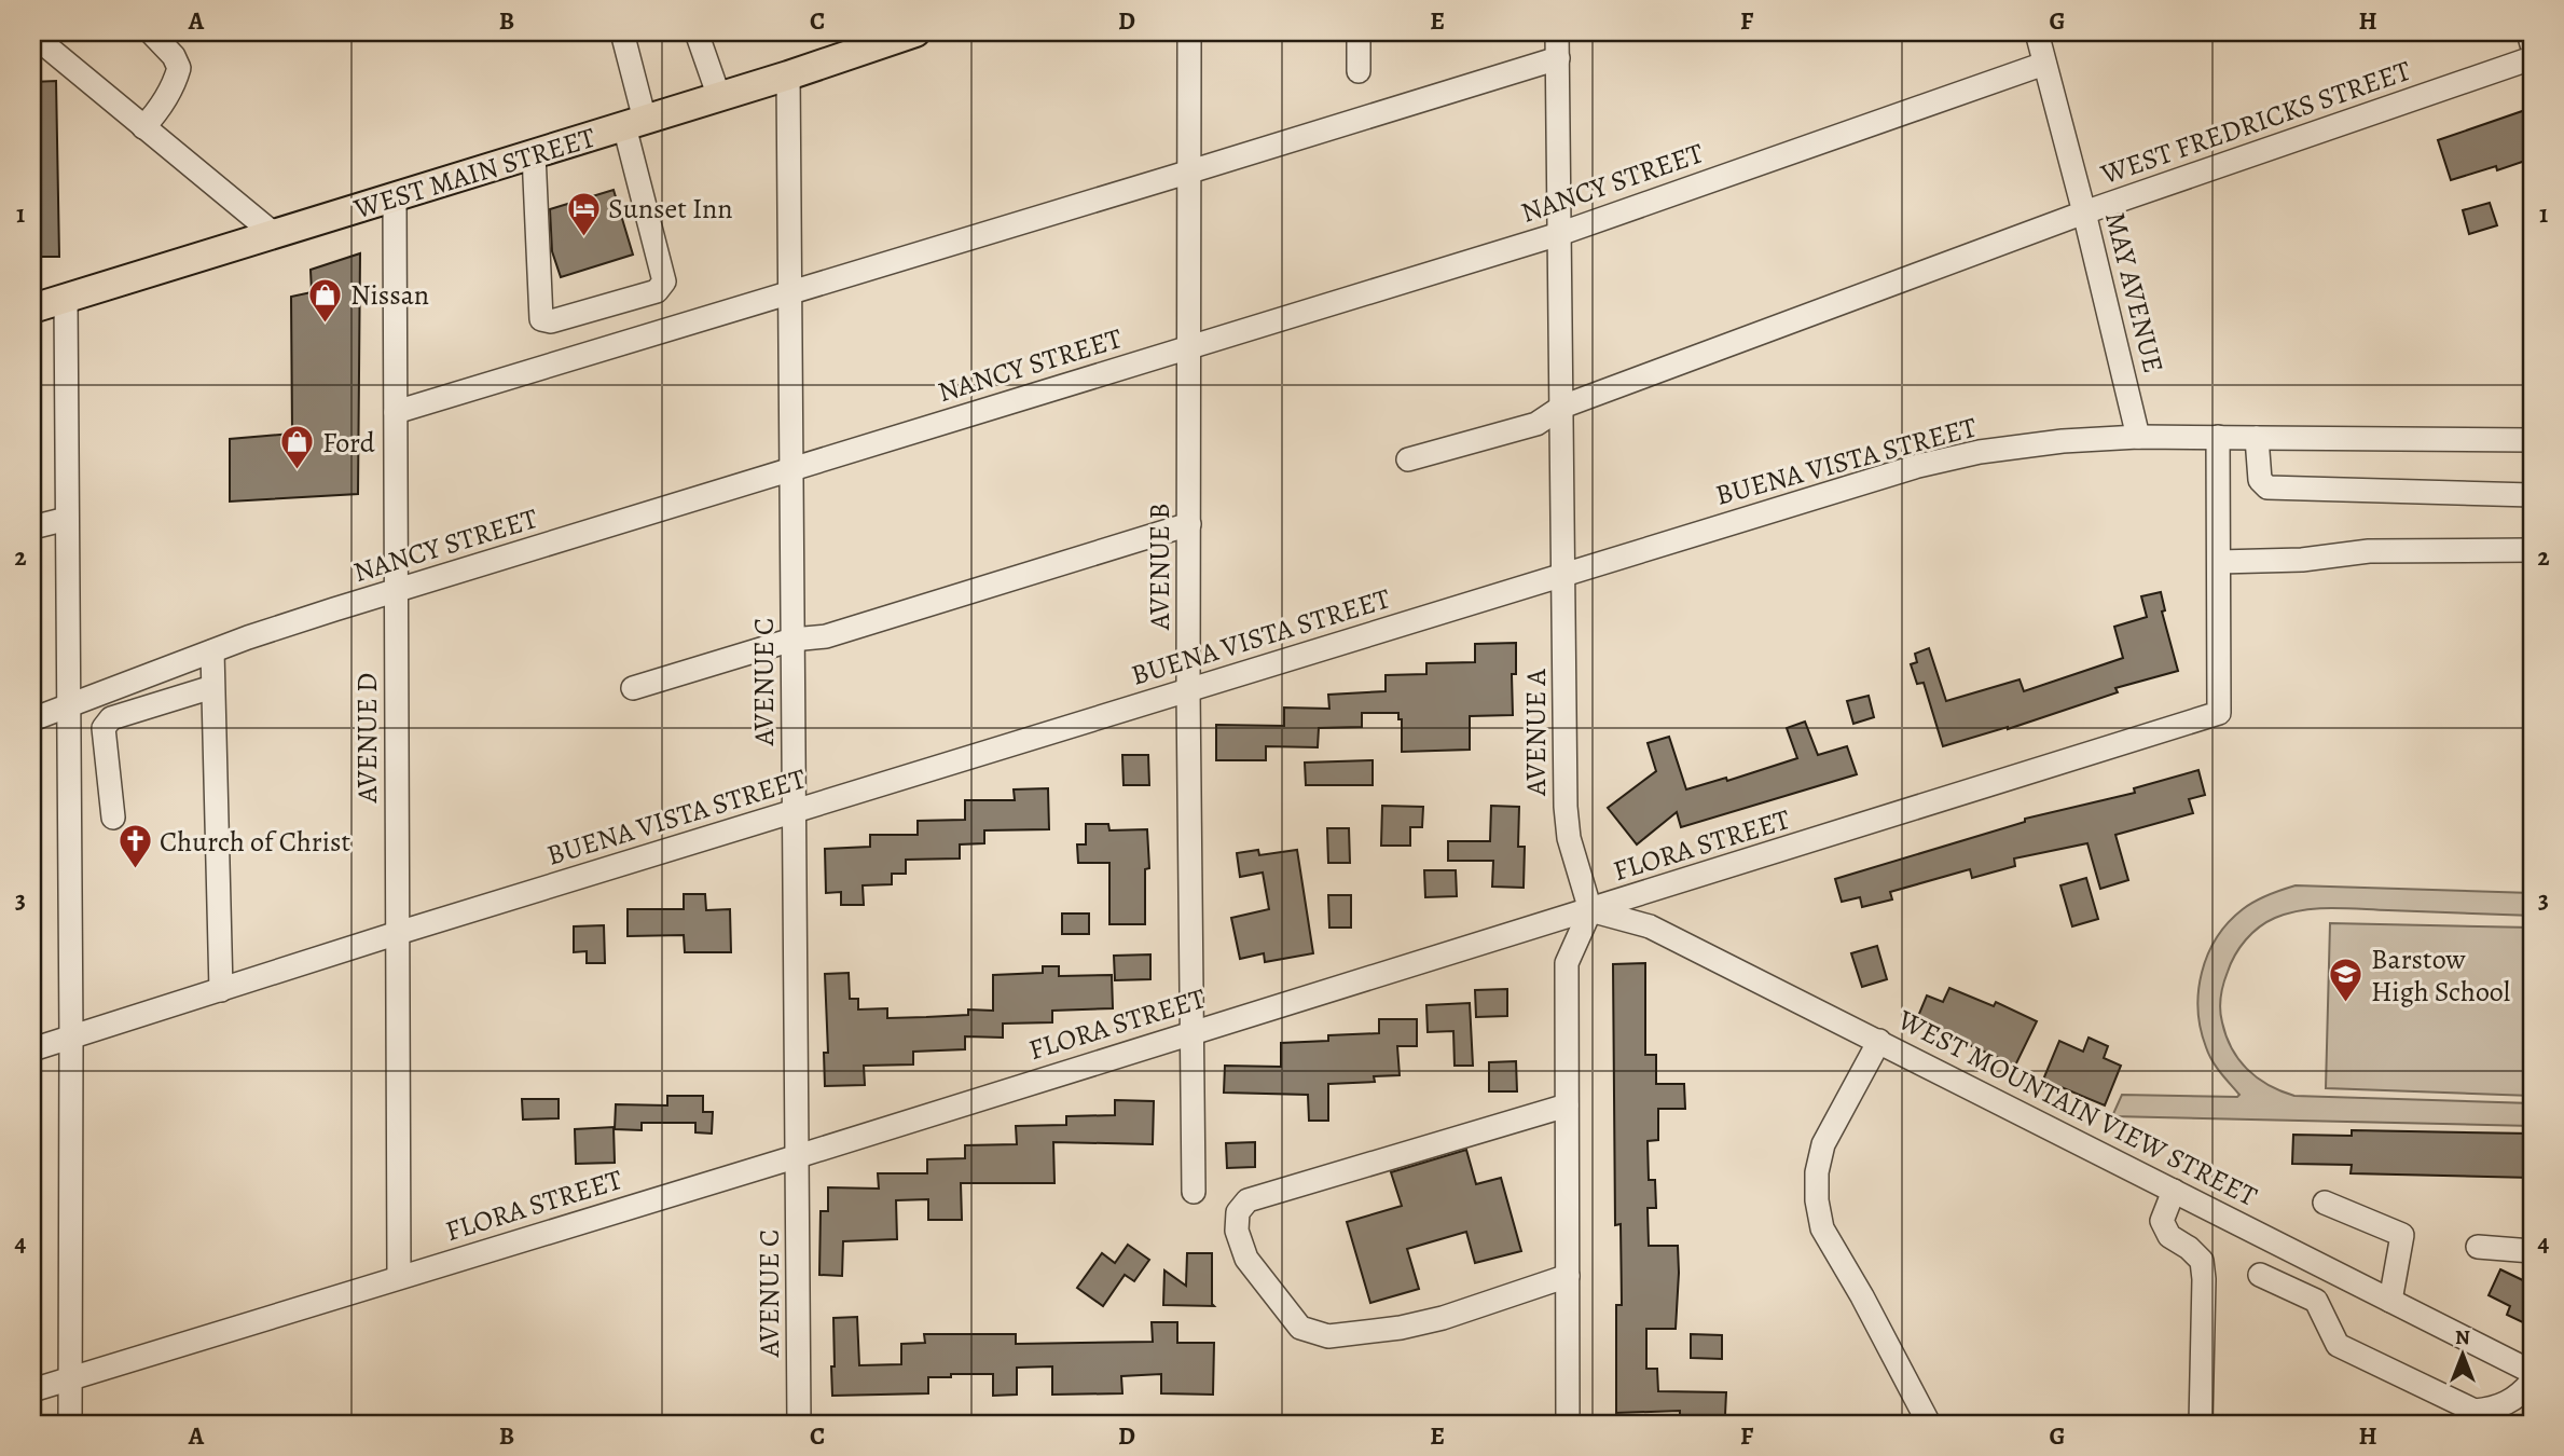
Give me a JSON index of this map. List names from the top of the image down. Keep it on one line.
{"streets":{"main road":["WEST MAIN STREET"],"street":["WEST FREDRICKS STREET","NANCY STREET","MAY AVENUE","BUENA VISTA STREET","AVENUE B","AVENUE C","AVENUE A","AVENUE D","FLORA STREET","WEST MOUNTAIN VIEW STREET"]},"crossings":[["WEST FREDRICKS STREET","MAY AVENUE"],["WEST FREDRICKS STREET","AVENUE A"],["WEST MAIN STREET","AVENUE C"],["WEST MAIN STREET","AVENUE D"],["NANCY STREET","MAY AVENUE"],["NANCY STREET","AVENUE B"],["NANCY STREET","AVENUE C"],["NANCY STREET","AVENUE A"],["NANCY STREET","AVENUE D"],["MAY AVENUE","BUENA VISTA STREET"],["BUENA VISTA STREET","AVENUE B"],["BUENA VISTA STREET","AVENUE C"],["BUENA VISTA STREET","AVENUE A"],["BUENA VISTA STREET","AVENUE D"],["AVENUE B","FLORA STREET"],["AVENUE C","FLORA STREET"],["AVENUE A","FLORA STREET"],["AVENUE A","WEST MOUNTAIN VIEW STREET"],["AVENUE D","FLORA STREET"],["FLORA STREET","WEST MOUNTAIN VIEW STREET"]],"places":{"hotel":["Sunset Inn"],"shop":["Nissan","Ford"],"church":["Church of Christ"],"school or university":["Barstow High School"]},"north":"top","grid":{"columns":["A","B","C","D","E","F","G","H"],"rows":["1","2","3","4"]}}
